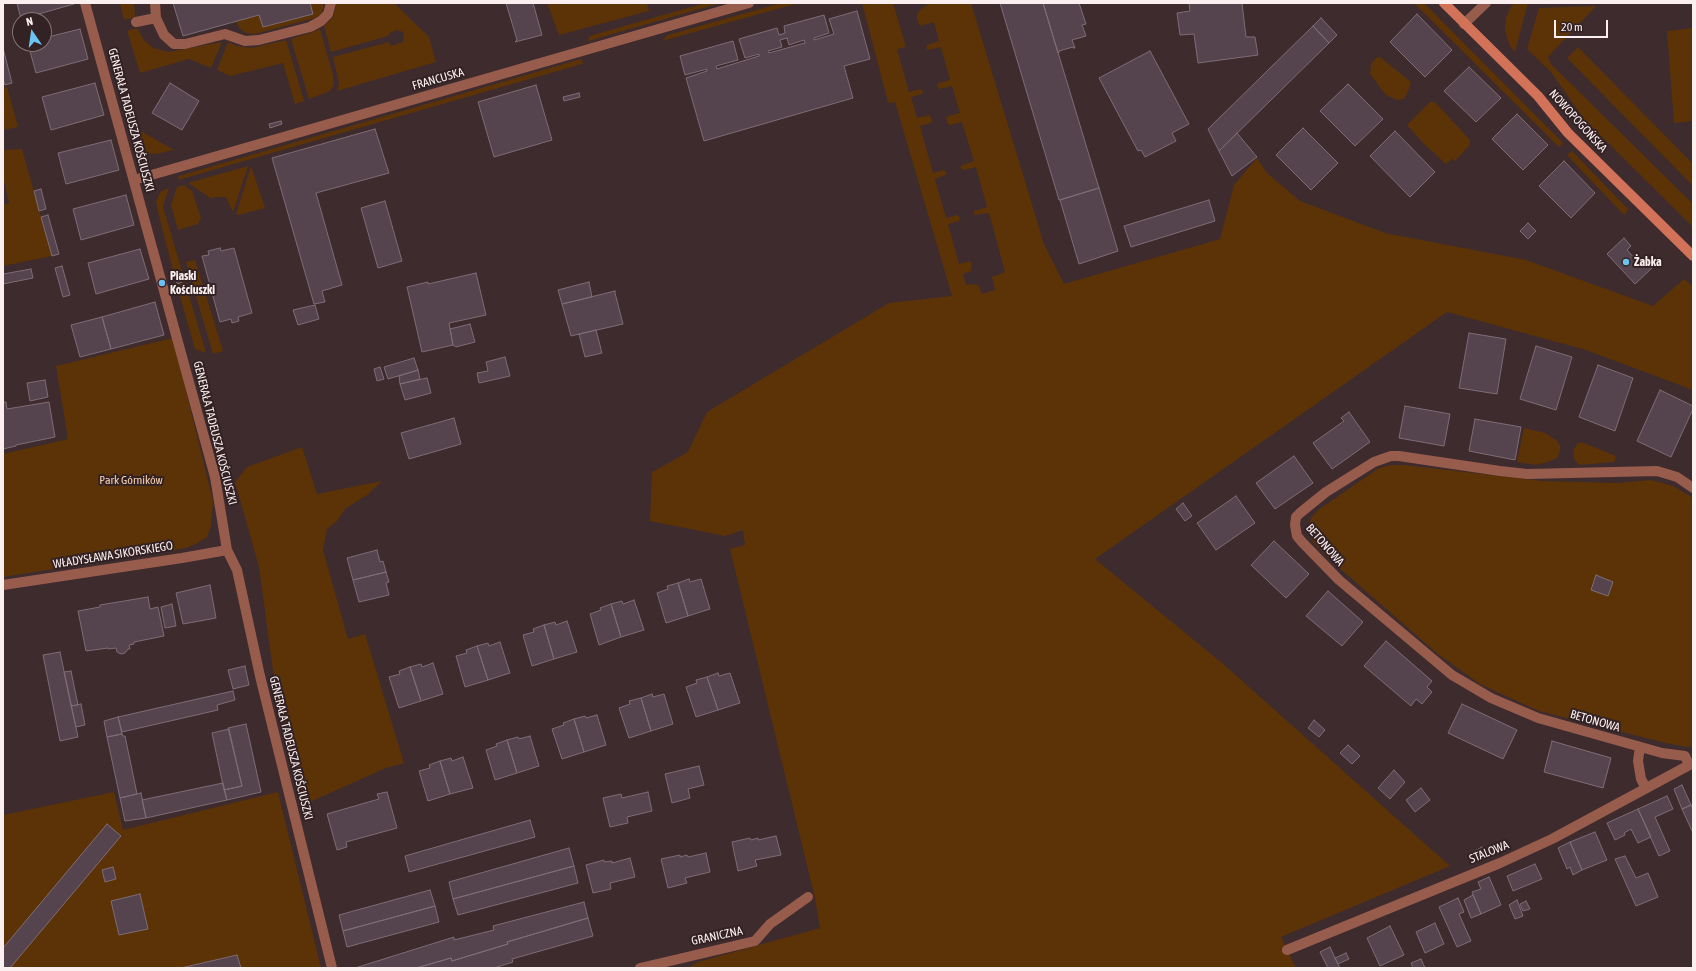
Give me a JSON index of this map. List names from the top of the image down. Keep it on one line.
{"streets":{"street":["FRANCUSKA","GENERAŁA TADEUSZA KOŚCIUSZKI","NOWOPOGOŃSKA","BETONOWA","WŁADYSŁAWA SIKORSKIEGO","STALOWA","GRANICZNA"]},"crossings":[["FRANCUSKA","GENERAŁA TADEUSZA KOŚCIUSZKI"],["GENERAŁA TADEUSZA KOŚCIUSZKI","WŁADYSŁAWA SIKORSKIEGO"],["BETONOWA","STALOWA"]],"parks":["Park Górników"],"places":["Żabka","Piaski Kościuszki"],"scale_bar":"20 m","north":"top"}
